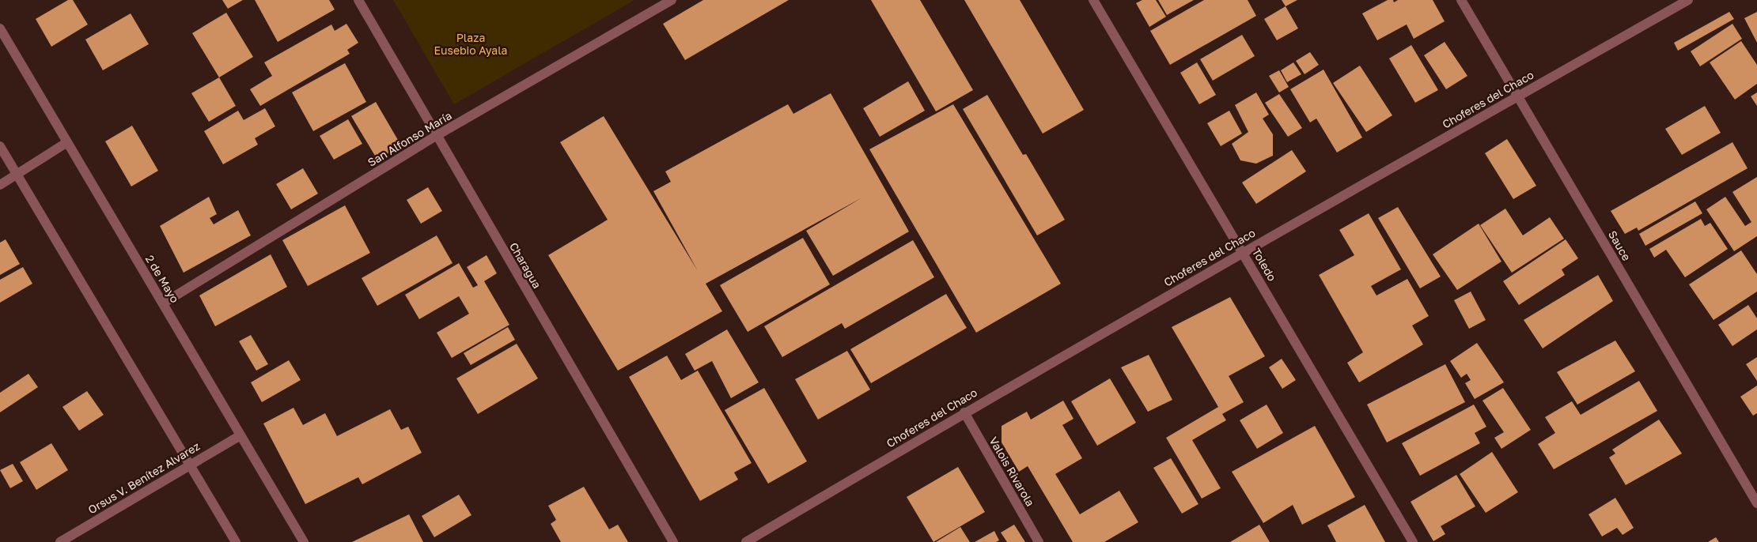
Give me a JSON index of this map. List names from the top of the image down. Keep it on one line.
{"streets":{"street":["Choferes del Chaco","San Alfonso María","Sauce","Toledo","Charagua","2 de Mayo","Valois Rivarola","Orsus V. Benítez Alvarez"]},"crossings":[["Choferes del Chaco","Sauce"],["Choferes del Chaco","Toledo"],["Choferes del Chaco","Valois Rivarola"],["San Alfonso María","Charagua"],["San Alfonso María","2 de Mayo"],["2 de Mayo","Orsus V. Benítez Alvarez"]],"parks":["Plaza Eusebio Ayala"]}
